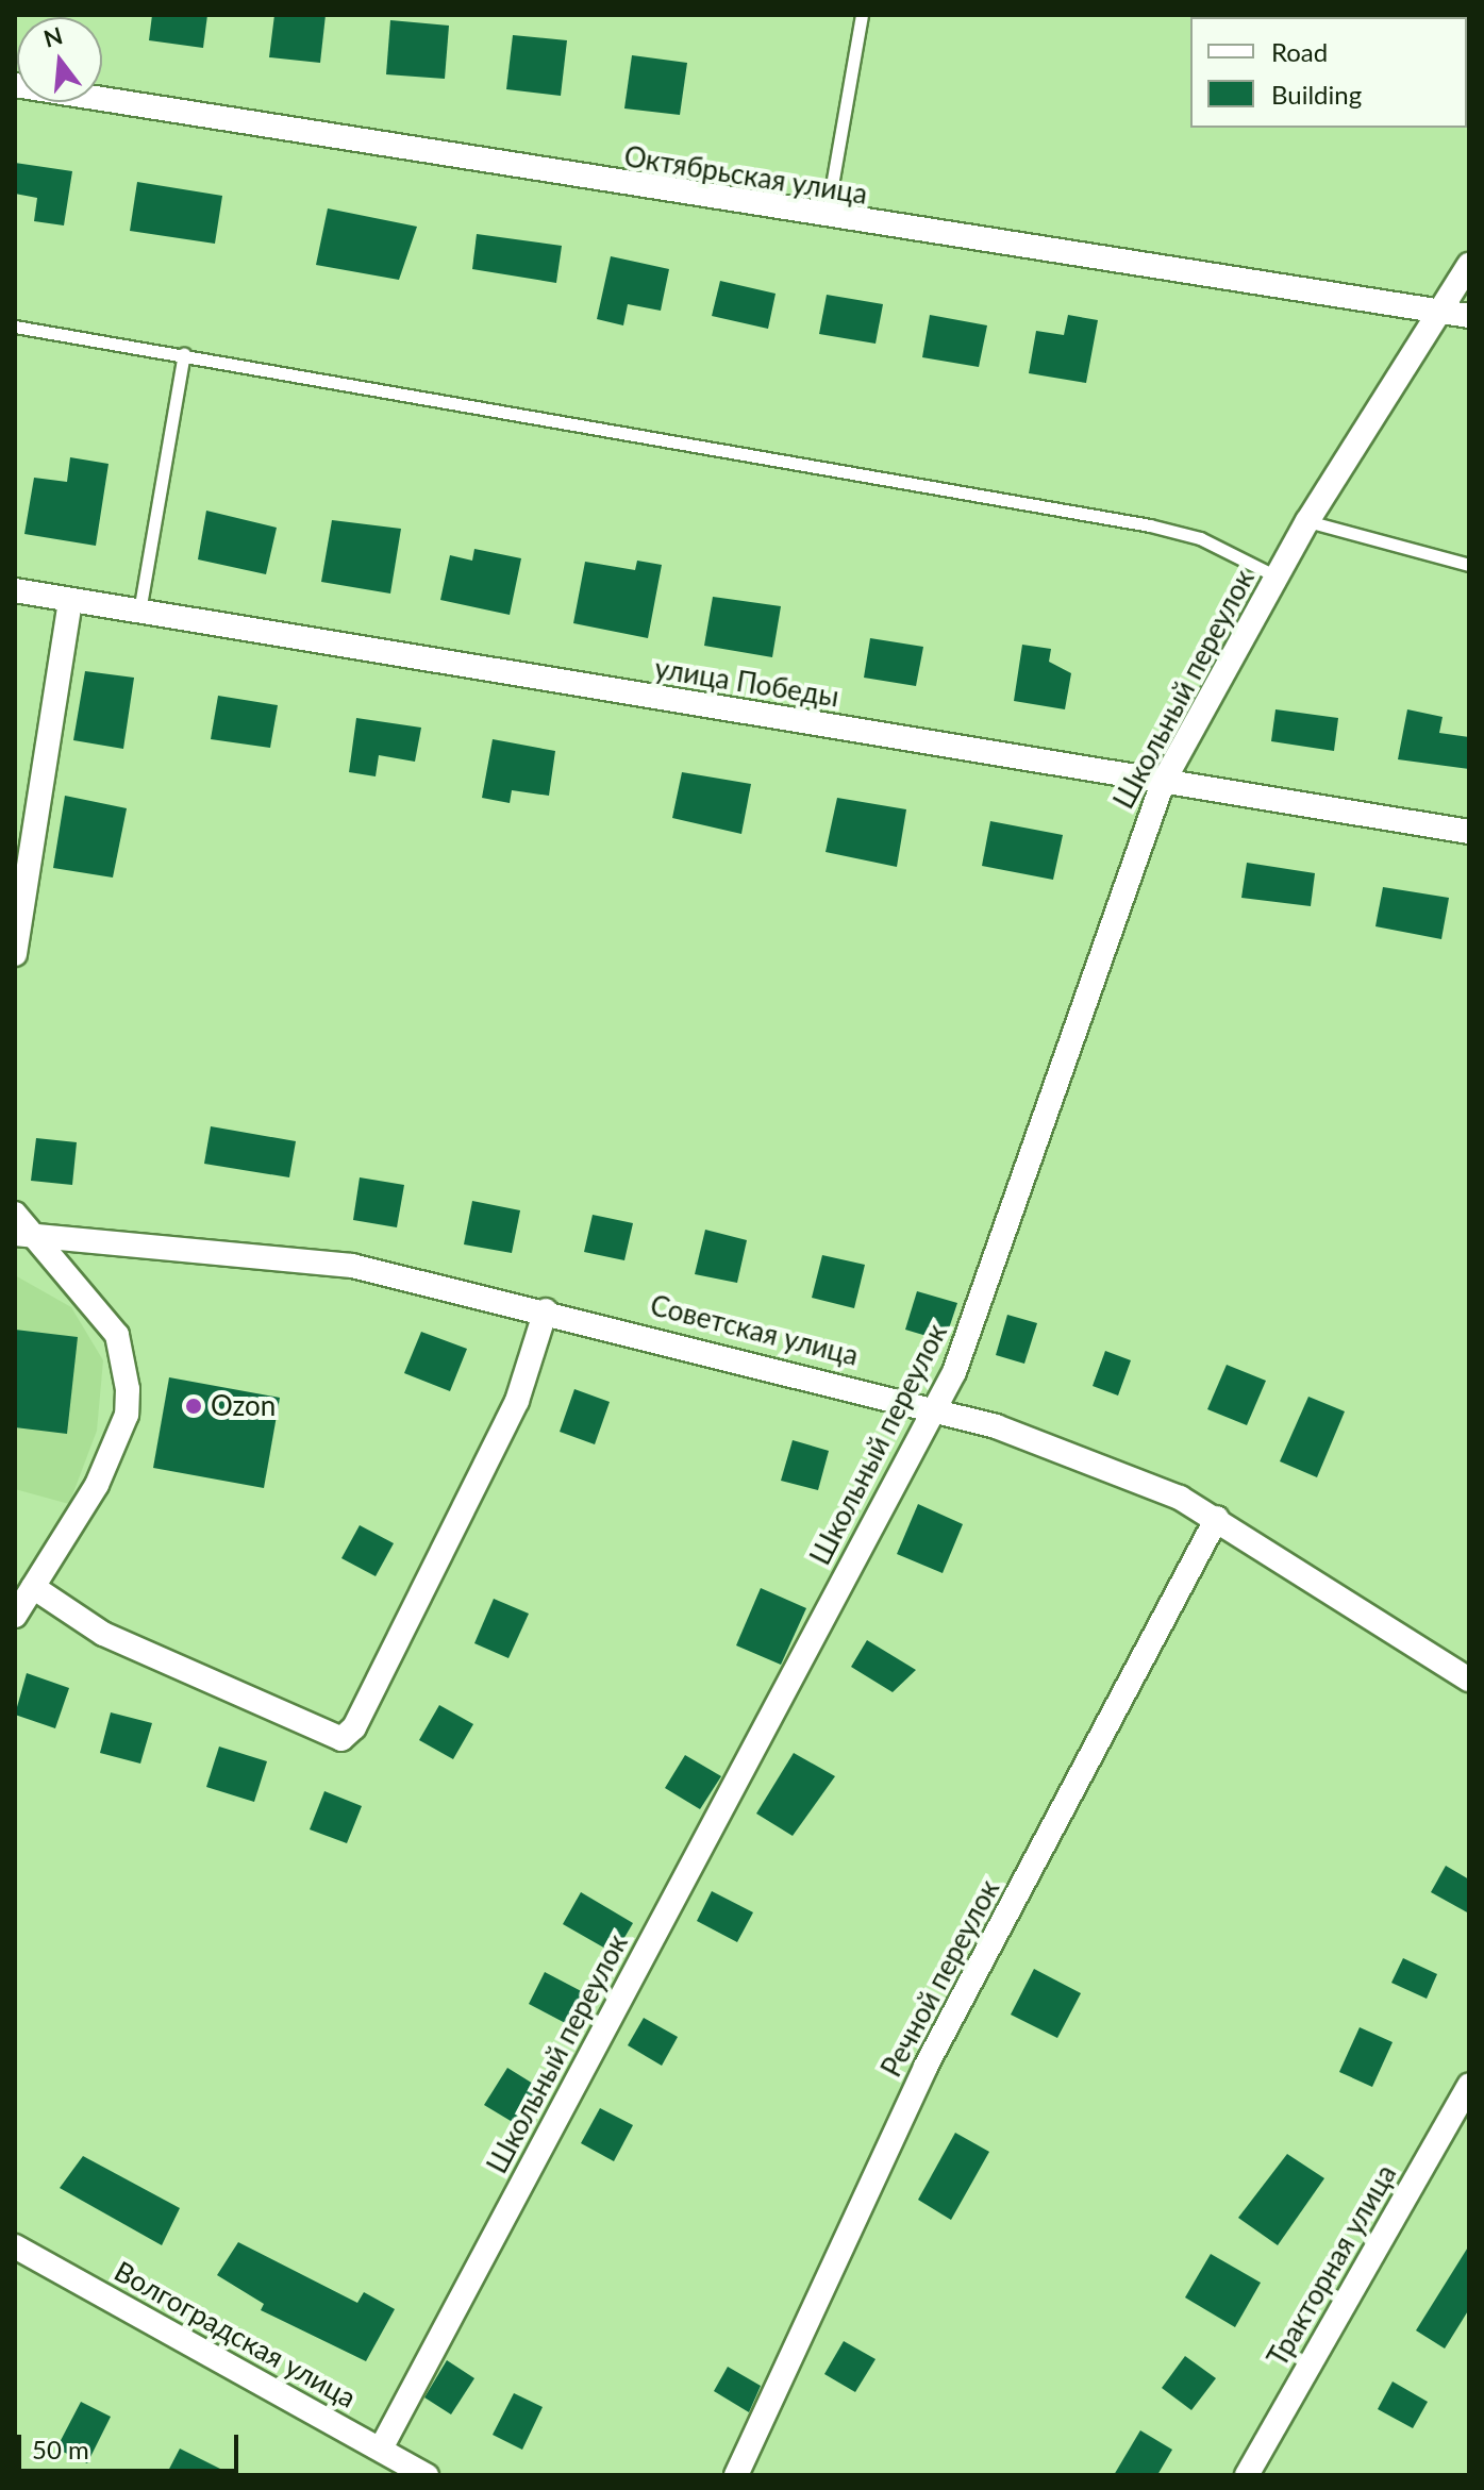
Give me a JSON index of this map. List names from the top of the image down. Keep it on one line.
{"streets":{"street":["Октябрьская улица","улица Победы","Школьный переулок","Советская улица","Речной переулок","Тракторная улица","Волгоградская улица"]},"crossings":[["Октябрьская улица","Школьный переулок"],["улица Победы","Школьный переулок"],["Школьный переулок","Советская улица"],["Школьный переулок","Волгоградская улица"],["Советская улица","Речной переулок"]],"places":["Ozon"],"legend":["Road","Building"],"scale_bar":"50 m","north":"top"}
